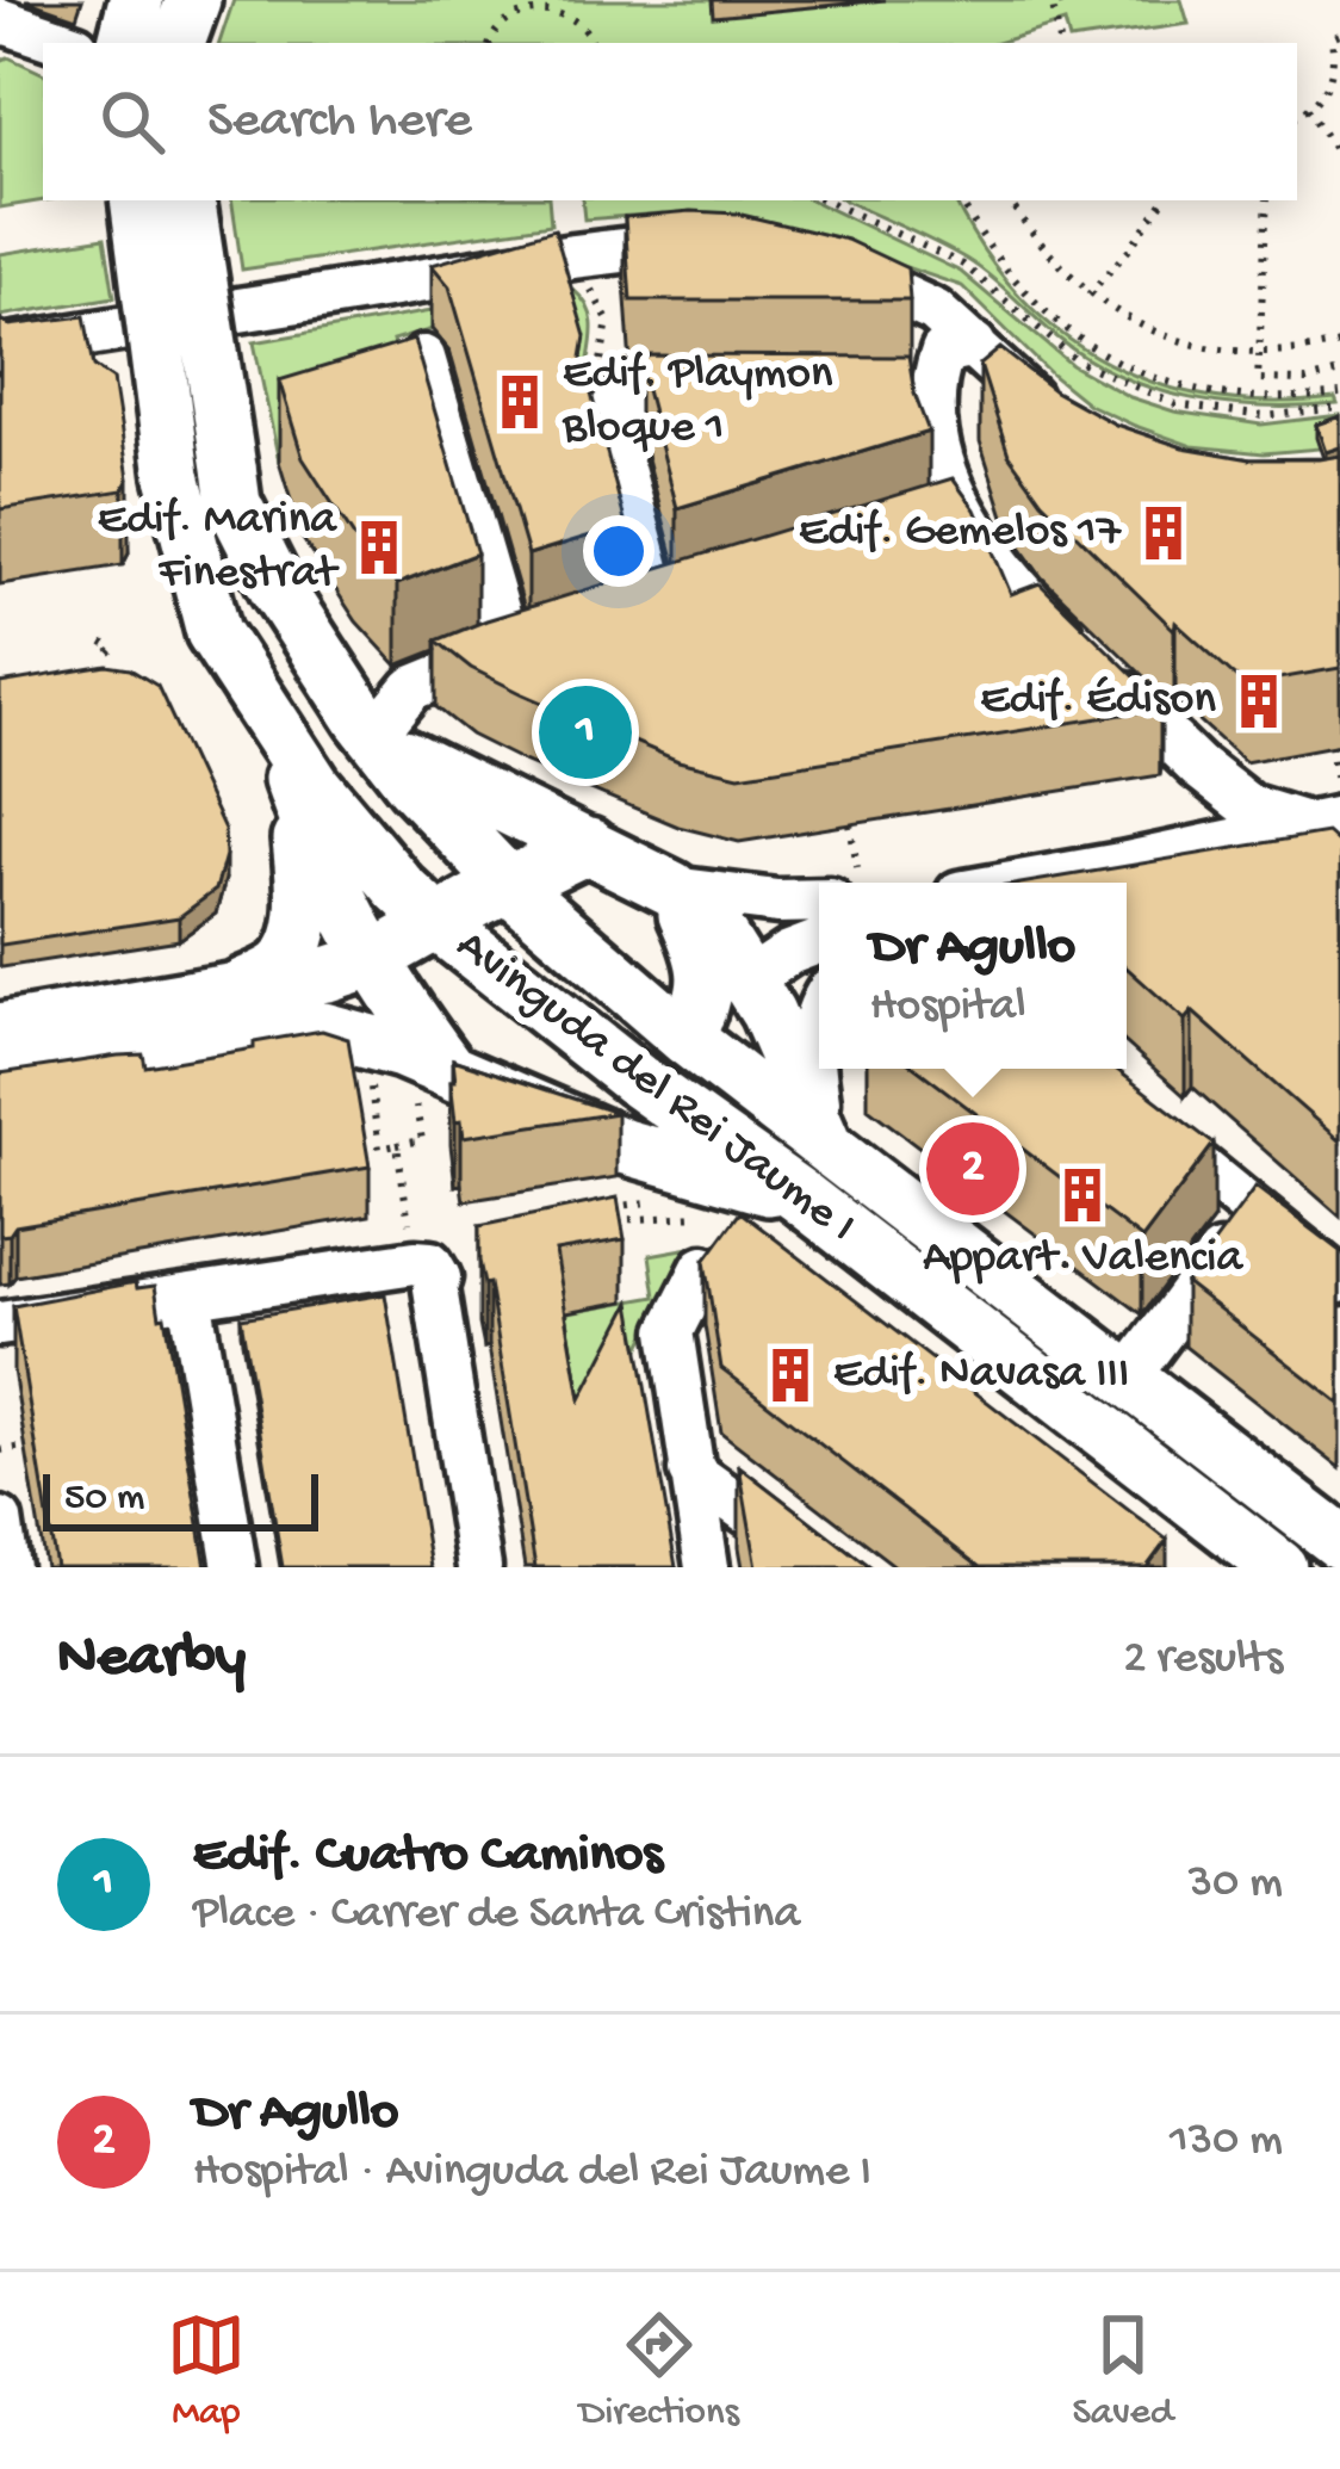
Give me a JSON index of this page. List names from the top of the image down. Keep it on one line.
{"streets":{"main road":["Avinguda del Rei Jaume I"]},"places":{"building":["Edif. Playmon Bloque 1","Edif. Gemelos 17","Edif. Marina Finestrat","Edif. Édison","Appart. Valencia","Edif. Navasa III"]},"scale_bar":"50 m","page":{"search":"Search here","pins":["1","2"],"popup":["Dr Agullo","Hospital"],"scale":"50 m","heading":["Nearby","2 results"],"list":[{"mark":"1","name":"Edif. Cuatro Caminos","note":"Place · Carrer de Santa Cristina","value":"30 m"},{"mark":"2","name":"Dr Agullo","note":"Hospital · Avinguda del Rei Jaume I","value":"130 m"}],"nav":["Map","Directions","Saved"]}}
